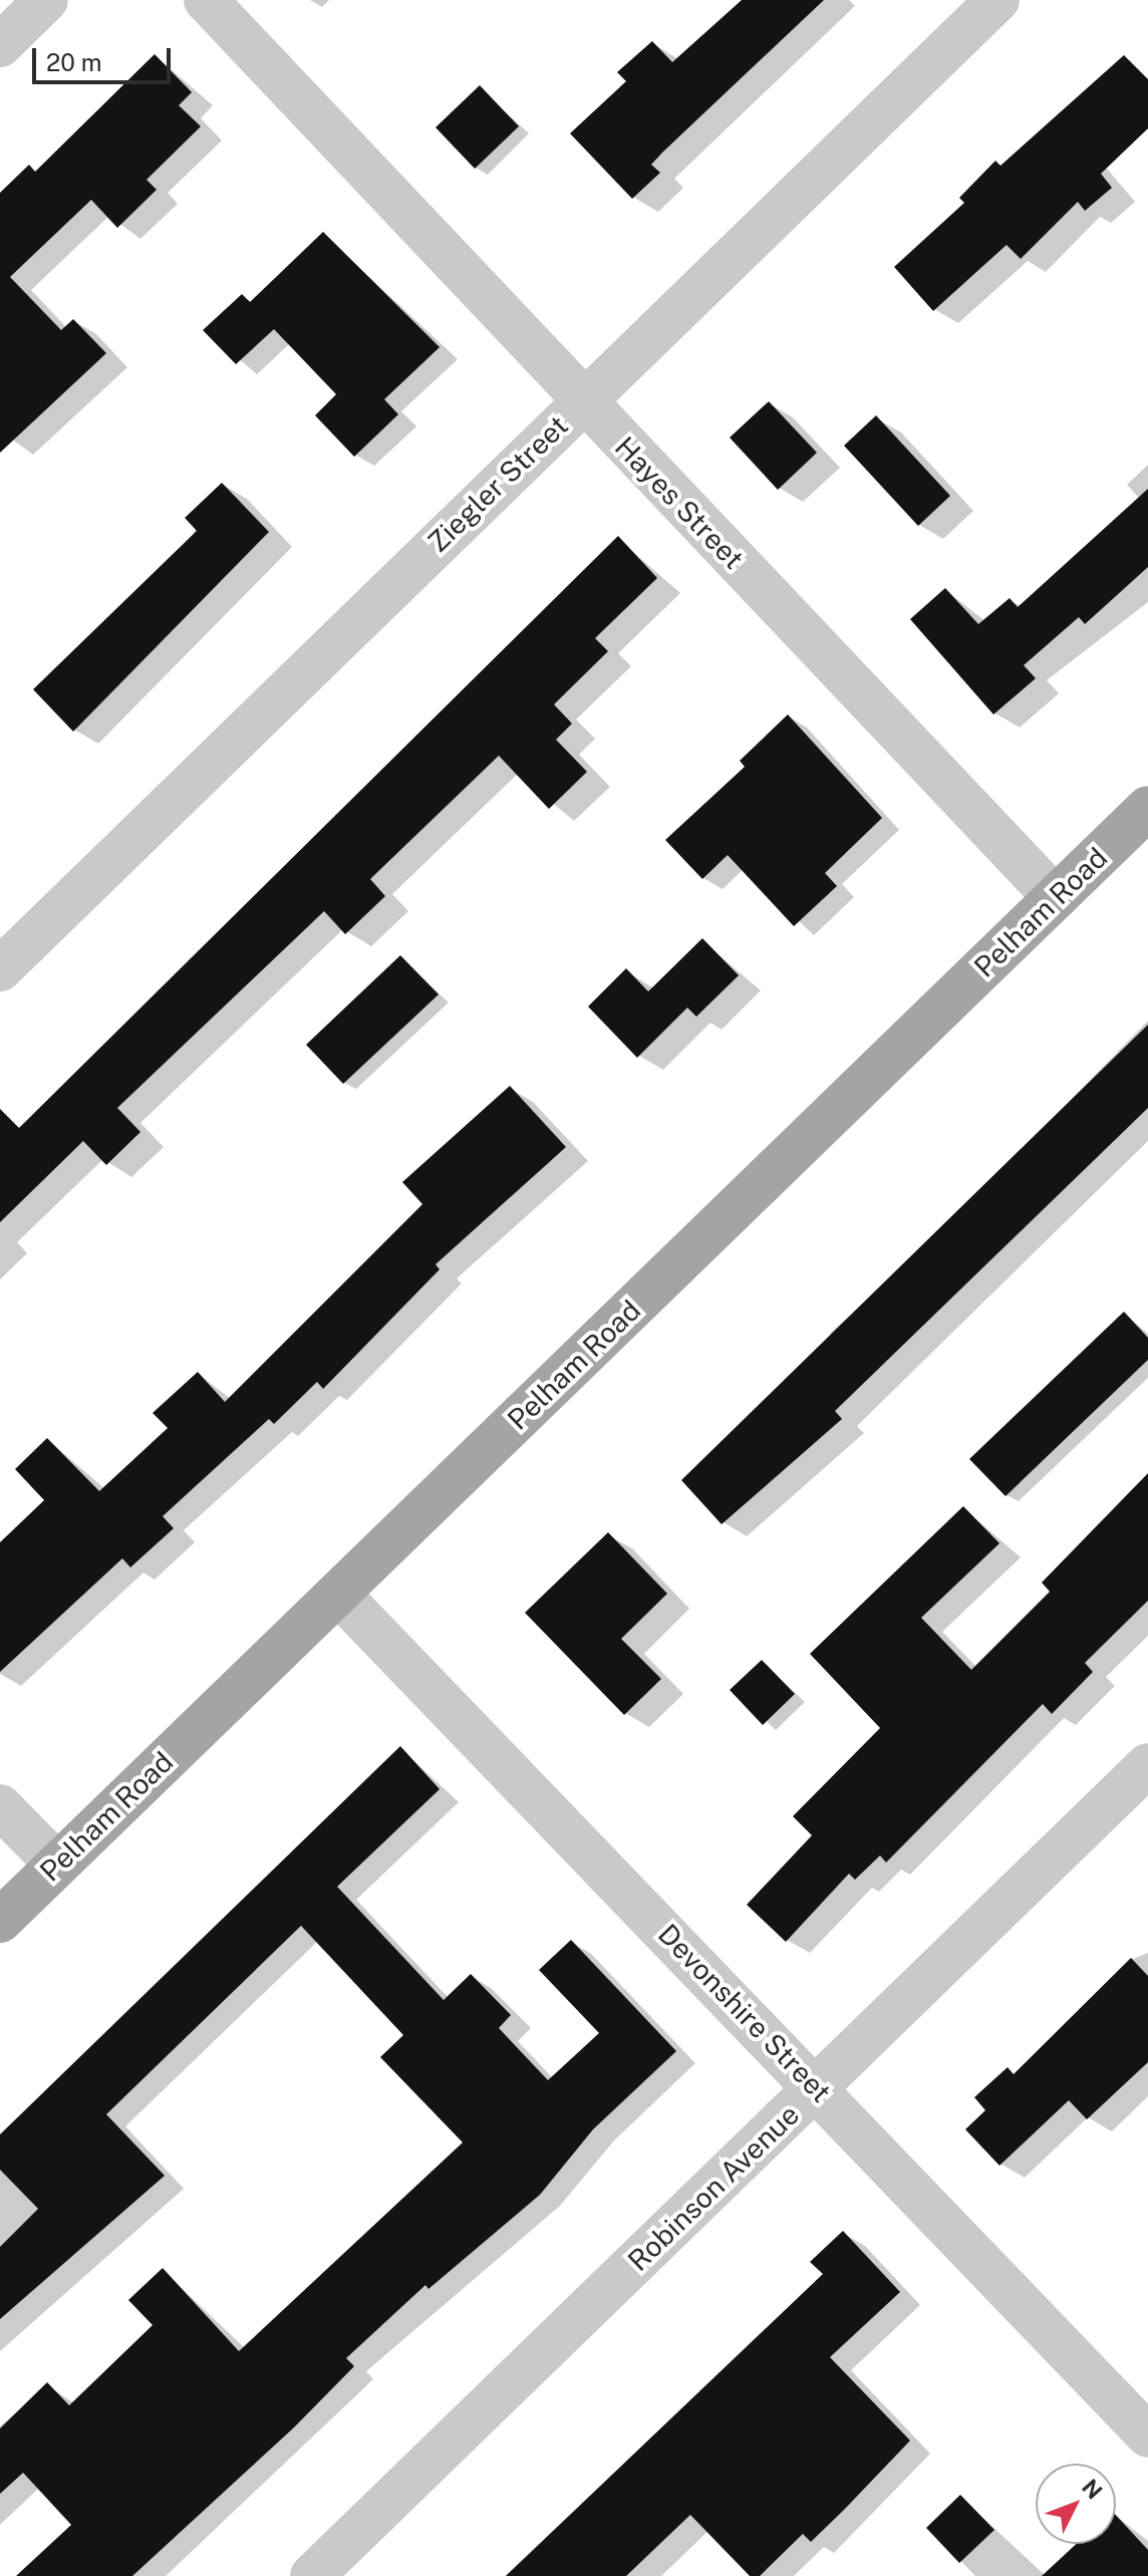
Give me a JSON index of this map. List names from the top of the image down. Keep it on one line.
{"streets":{"main road":["Pelham Road"],"street":["Ziegler Street","Hayes Street","Devonshire Street","Robinson Avenue"]},"crossings":[["Ziegler Street","Hayes Street"],["Hayes Street","Pelham Road"],["Pelham Road","Devonshire Street"],["Devonshire Street","Robinson Avenue"]],"scale_bar":"20 m","north":"top right"}
